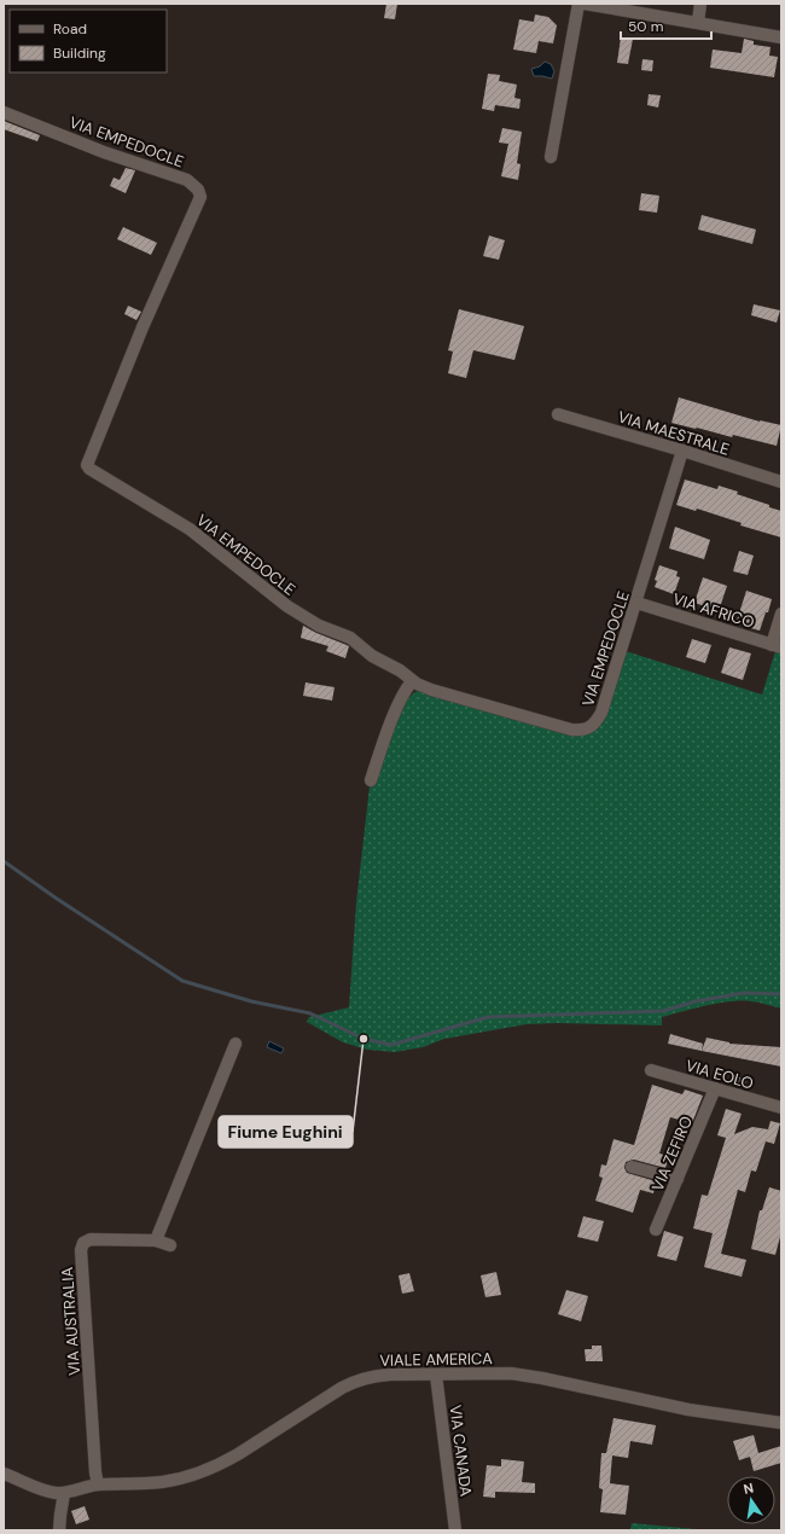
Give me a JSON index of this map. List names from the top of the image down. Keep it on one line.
{"streets":{"street":["VIA EMPEDOCLE","VIA MAESTRALE","VIA AFRICO","VIA EOLO","VIA ZEFIRO","VIA AUSTRALIA","VIALE AMERICA","VIA CANADA"]},"crossings":[["VIA EMPEDOCLE","VIA MAESTRALE"],["VIA EMPEDOCLE","VIA AFRICO"],["VIA EOLO","VIA ZEFIRO"],["VIA AUSTRALIA","VIALE AMERICA"],["VIALE AMERICA","VIA CANADA"]],"places":["Fiume Eughini"],"legend":["Road","Building"],"scale_bar":"50 m","north":"top"}
